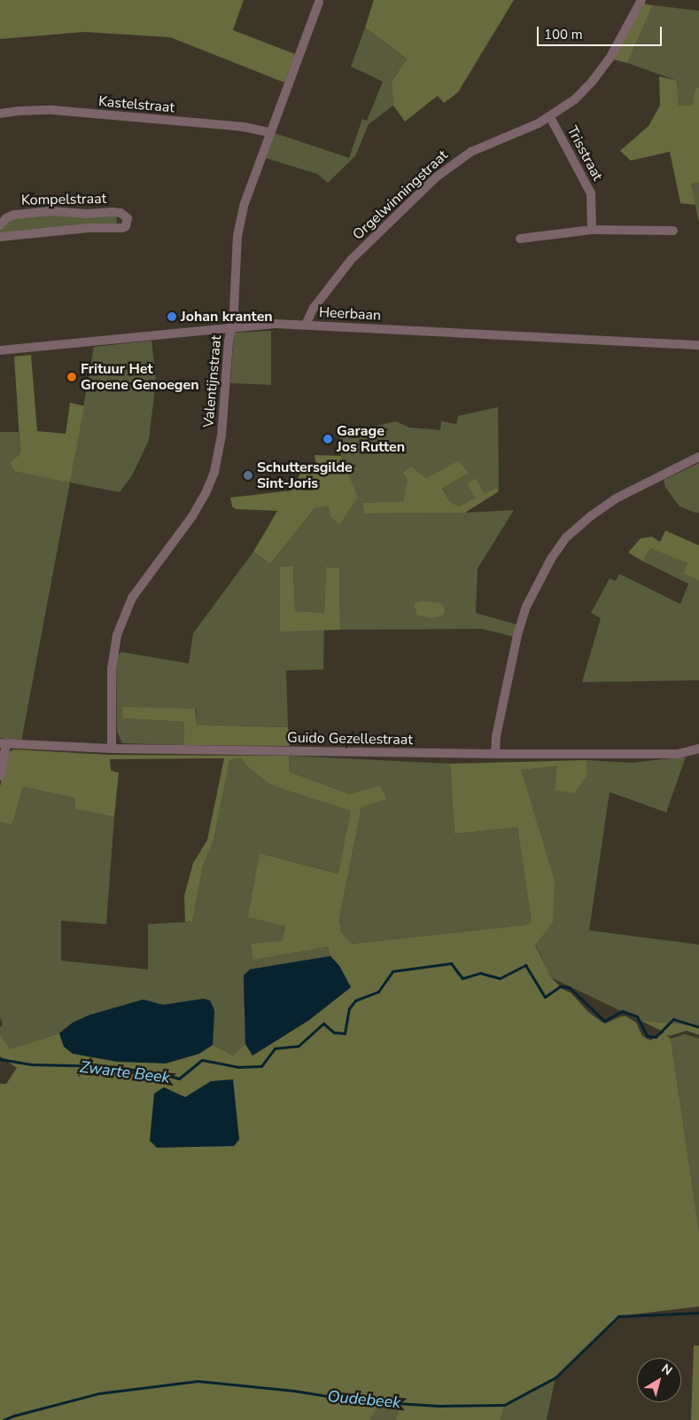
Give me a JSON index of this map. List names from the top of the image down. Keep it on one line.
{"streets":{"street":["Kastelstraat","Trisstraat","Orgelwinningstraat","Kompelstraat","Heerbaan","Valentijnstraat","Guido Gezellestraat"]},"crossings":[["Kastelstraat","Valentijnstraat"],["Trisstraat","Orgelwinningstraat"],["Orgelwinningstraat","Heerbaan"],["Heerbaan","Valentijnstraat"],["Valentijnstraat","Guido Gezellestraat"]],"water":["Zwarte Beek","Oudebeek"],"places":["Johan kranten","Frituur Het Groene Genoegen","Garage Jos Rutten","Schuttersgilde Sint-Joris"],"scale_bar":"100 m","north":"top right"}
